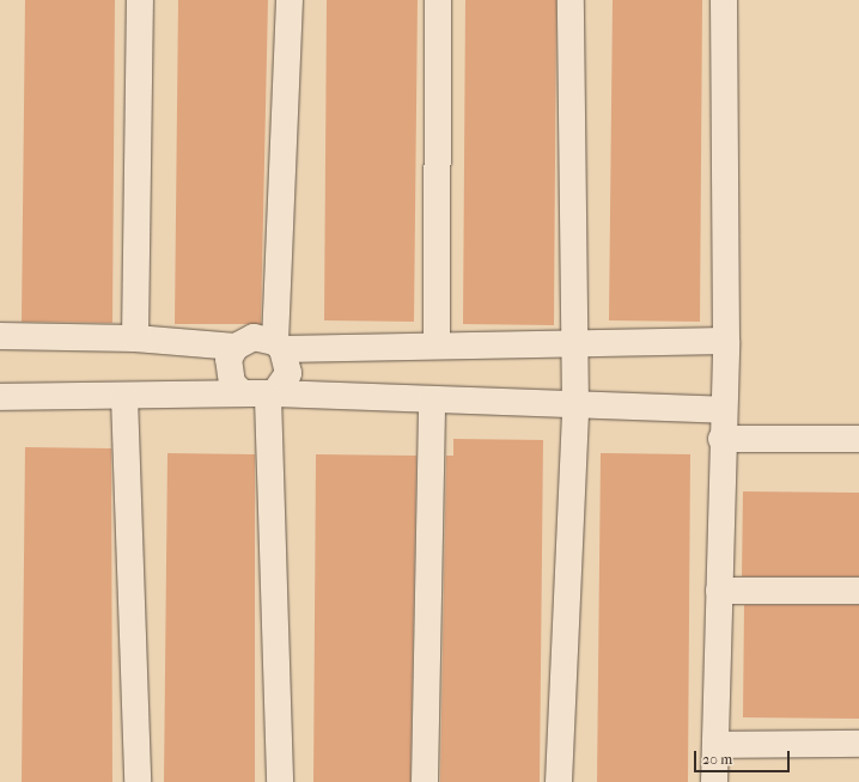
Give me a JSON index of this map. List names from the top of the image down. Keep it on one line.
{"scale_bar":"20 m"}
